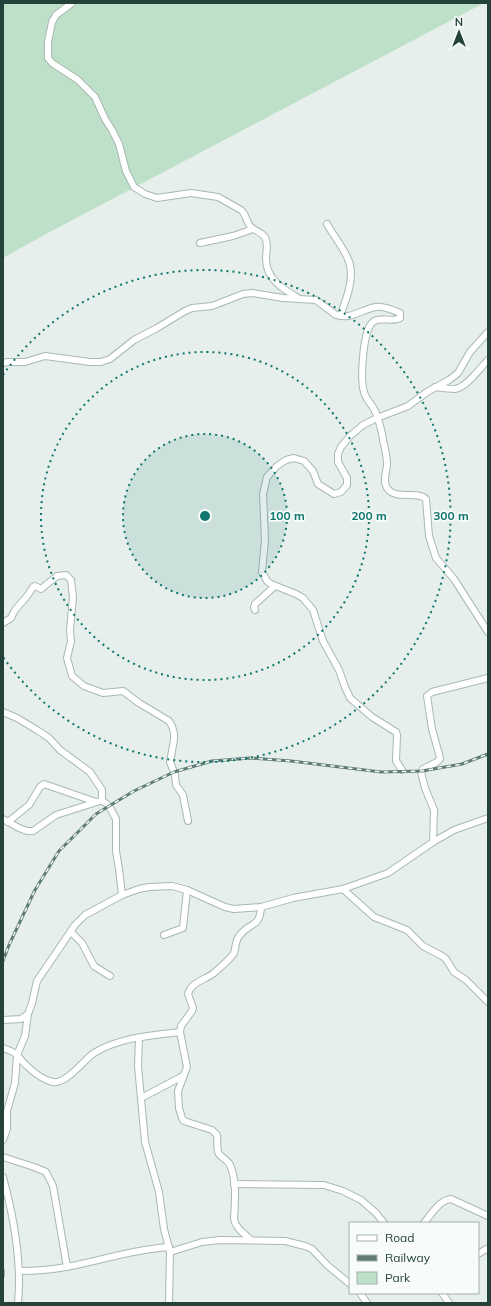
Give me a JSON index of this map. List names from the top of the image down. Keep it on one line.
{"legend":["Road","Railway","Park"],"north":"top","rings":["100 m","200 m","300 m"]}
